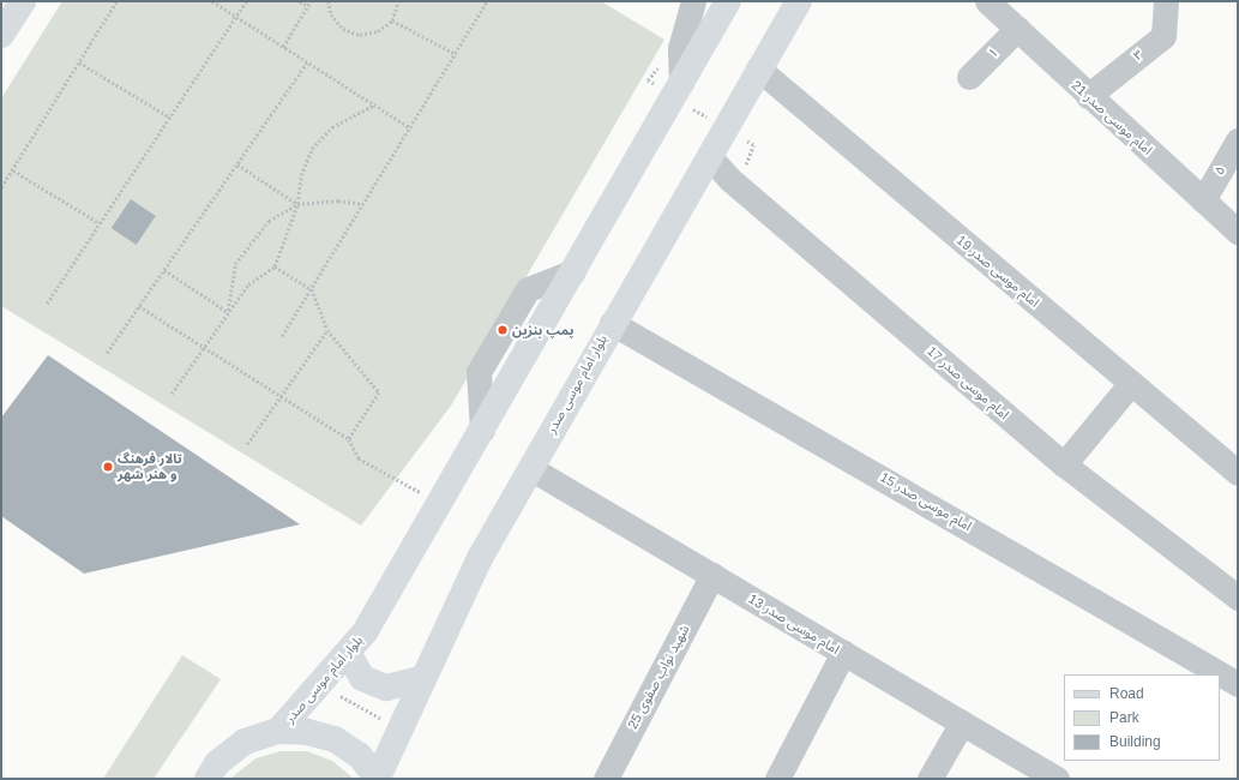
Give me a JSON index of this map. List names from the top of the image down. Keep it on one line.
{"streets":{"main road":["بلوار امام موسی صدر"],"street":["۱","۳","امام موسی صدر 21","۵","امام موسی صدر 19","امام موسی صدر 17","امام موسی صدر 15","امام موسی صدر 13","شهید نواب صفوی 25"]},"crossings":[["۱","امام موسی صدر 21"],["۳","امام موسی صدر 21"],["امام موسی صدر 21","۵"],["امام موسی صدر 19","بلوار امام موسی صدر"],["امام موسی صدر 17","بلوار امام موسی صدر"],["بلوار امام موسی صدر","امام موسی صدر 15"],["بلوار امام موسی صدر","امام موسی صدر 13"],["امام موسی صدر 13","شهید نواب صفوی 25"]],"places":["پمپ بنزین","تالار فرهنگ و هنر شهر"],"legend":["Road","Park","Building"]}
